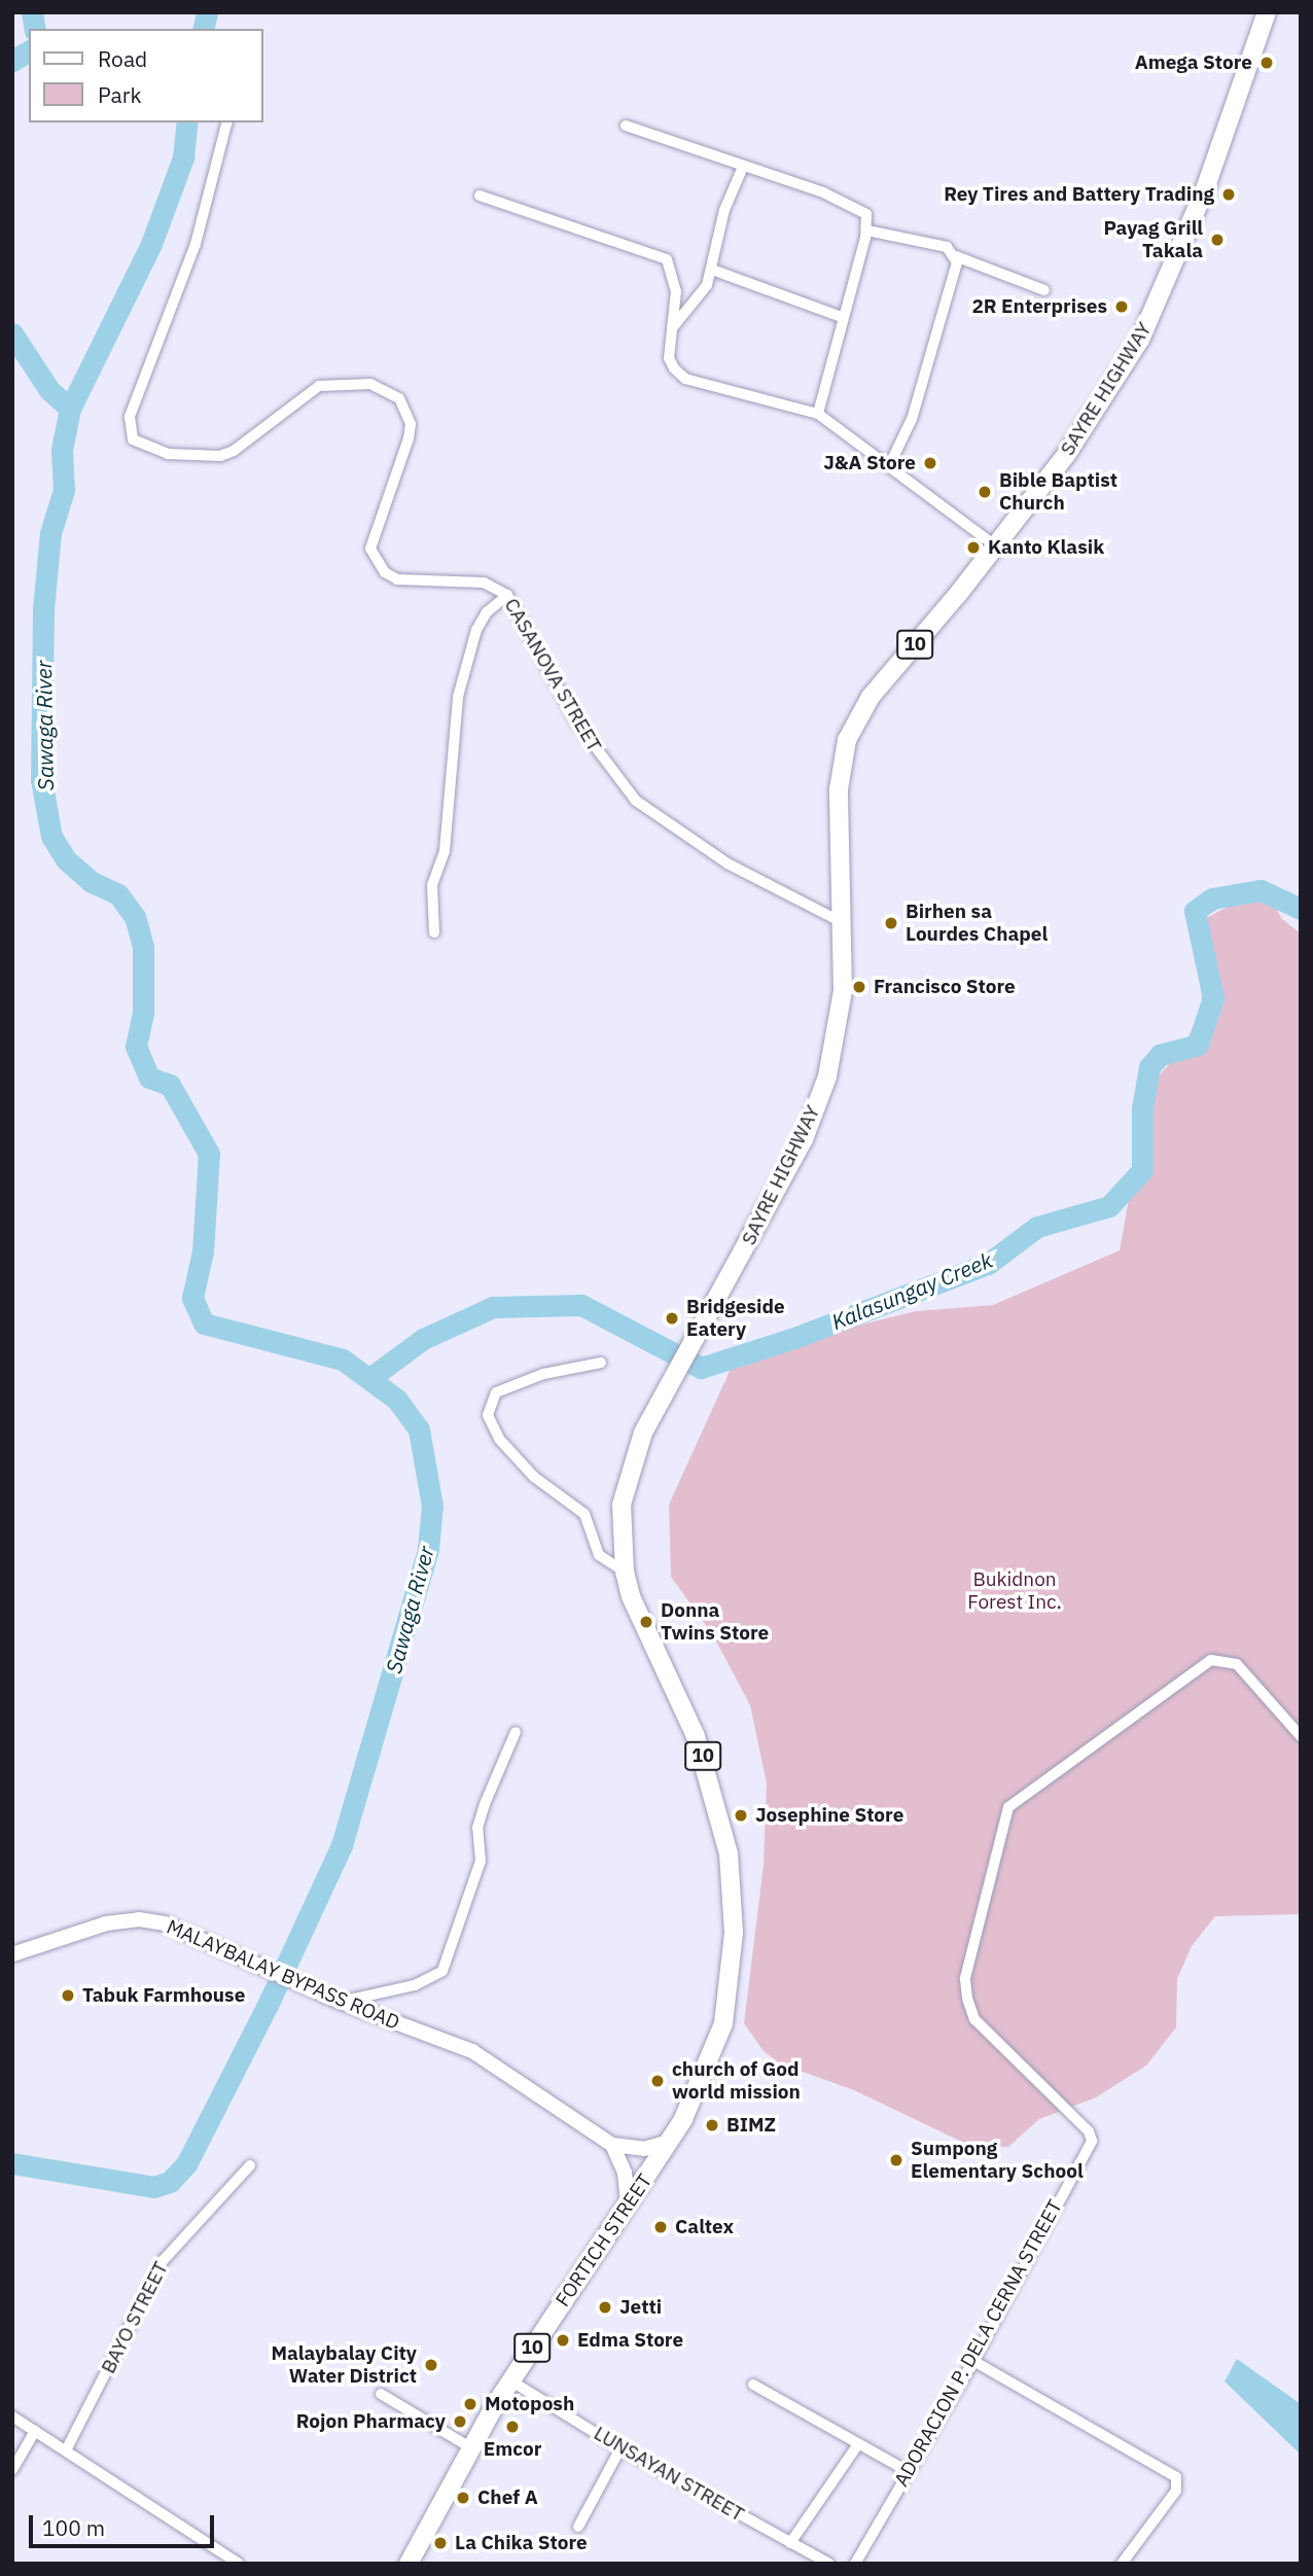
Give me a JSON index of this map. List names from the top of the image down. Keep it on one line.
{"streets":{"highway":["SAYRE HIGHWAY","10","FORTICH STREET"],"main road":["MALAYBALAY BYPASS ROAD"],"street":["CASANOVA STREET","BAYO STREET","ADORACION P. DELA CERNA STREET","LUNSAYAN STREET"]},"crossings":[["SAYRE HIGHWAY","CASANOVA STREET"],["SAYRE HIGHWAY","MALAYBALAY BYPASS ROAD"],["SAYRE HIGHWAY","FORTICH STREET"],["MALAYBALAY BYPASS ROAD","FORTICH STREET"],["FORTICH STREET","LUNSAYAN STREET"]],"water":["Sawaga River","Kalasungay Creek"],"parks":["Bukidnon Forest Inc."],"places":["Amega Store","Rey Tires and Battery Trading","Payag Grill Takala","2R Enterprises","J&A Store","Bible Baptist Church","Kanto Klasik","Birhen sa Lourdes Chapel","Francisco Store","Bridgeside Eatery","Donna Twins Store","Josephine Store","Tabuk Farmhouse","church of God world mission","BIMZ","Sumpong Elementary School","Caltex","Jetti","Edma Store","Malaybalay City Water District","Motoposh","Rojon Pharmacy","Emcor","Chef A","La Chika Store"],"legend":["Road","Park"],"scale_bar":"100 m"}
